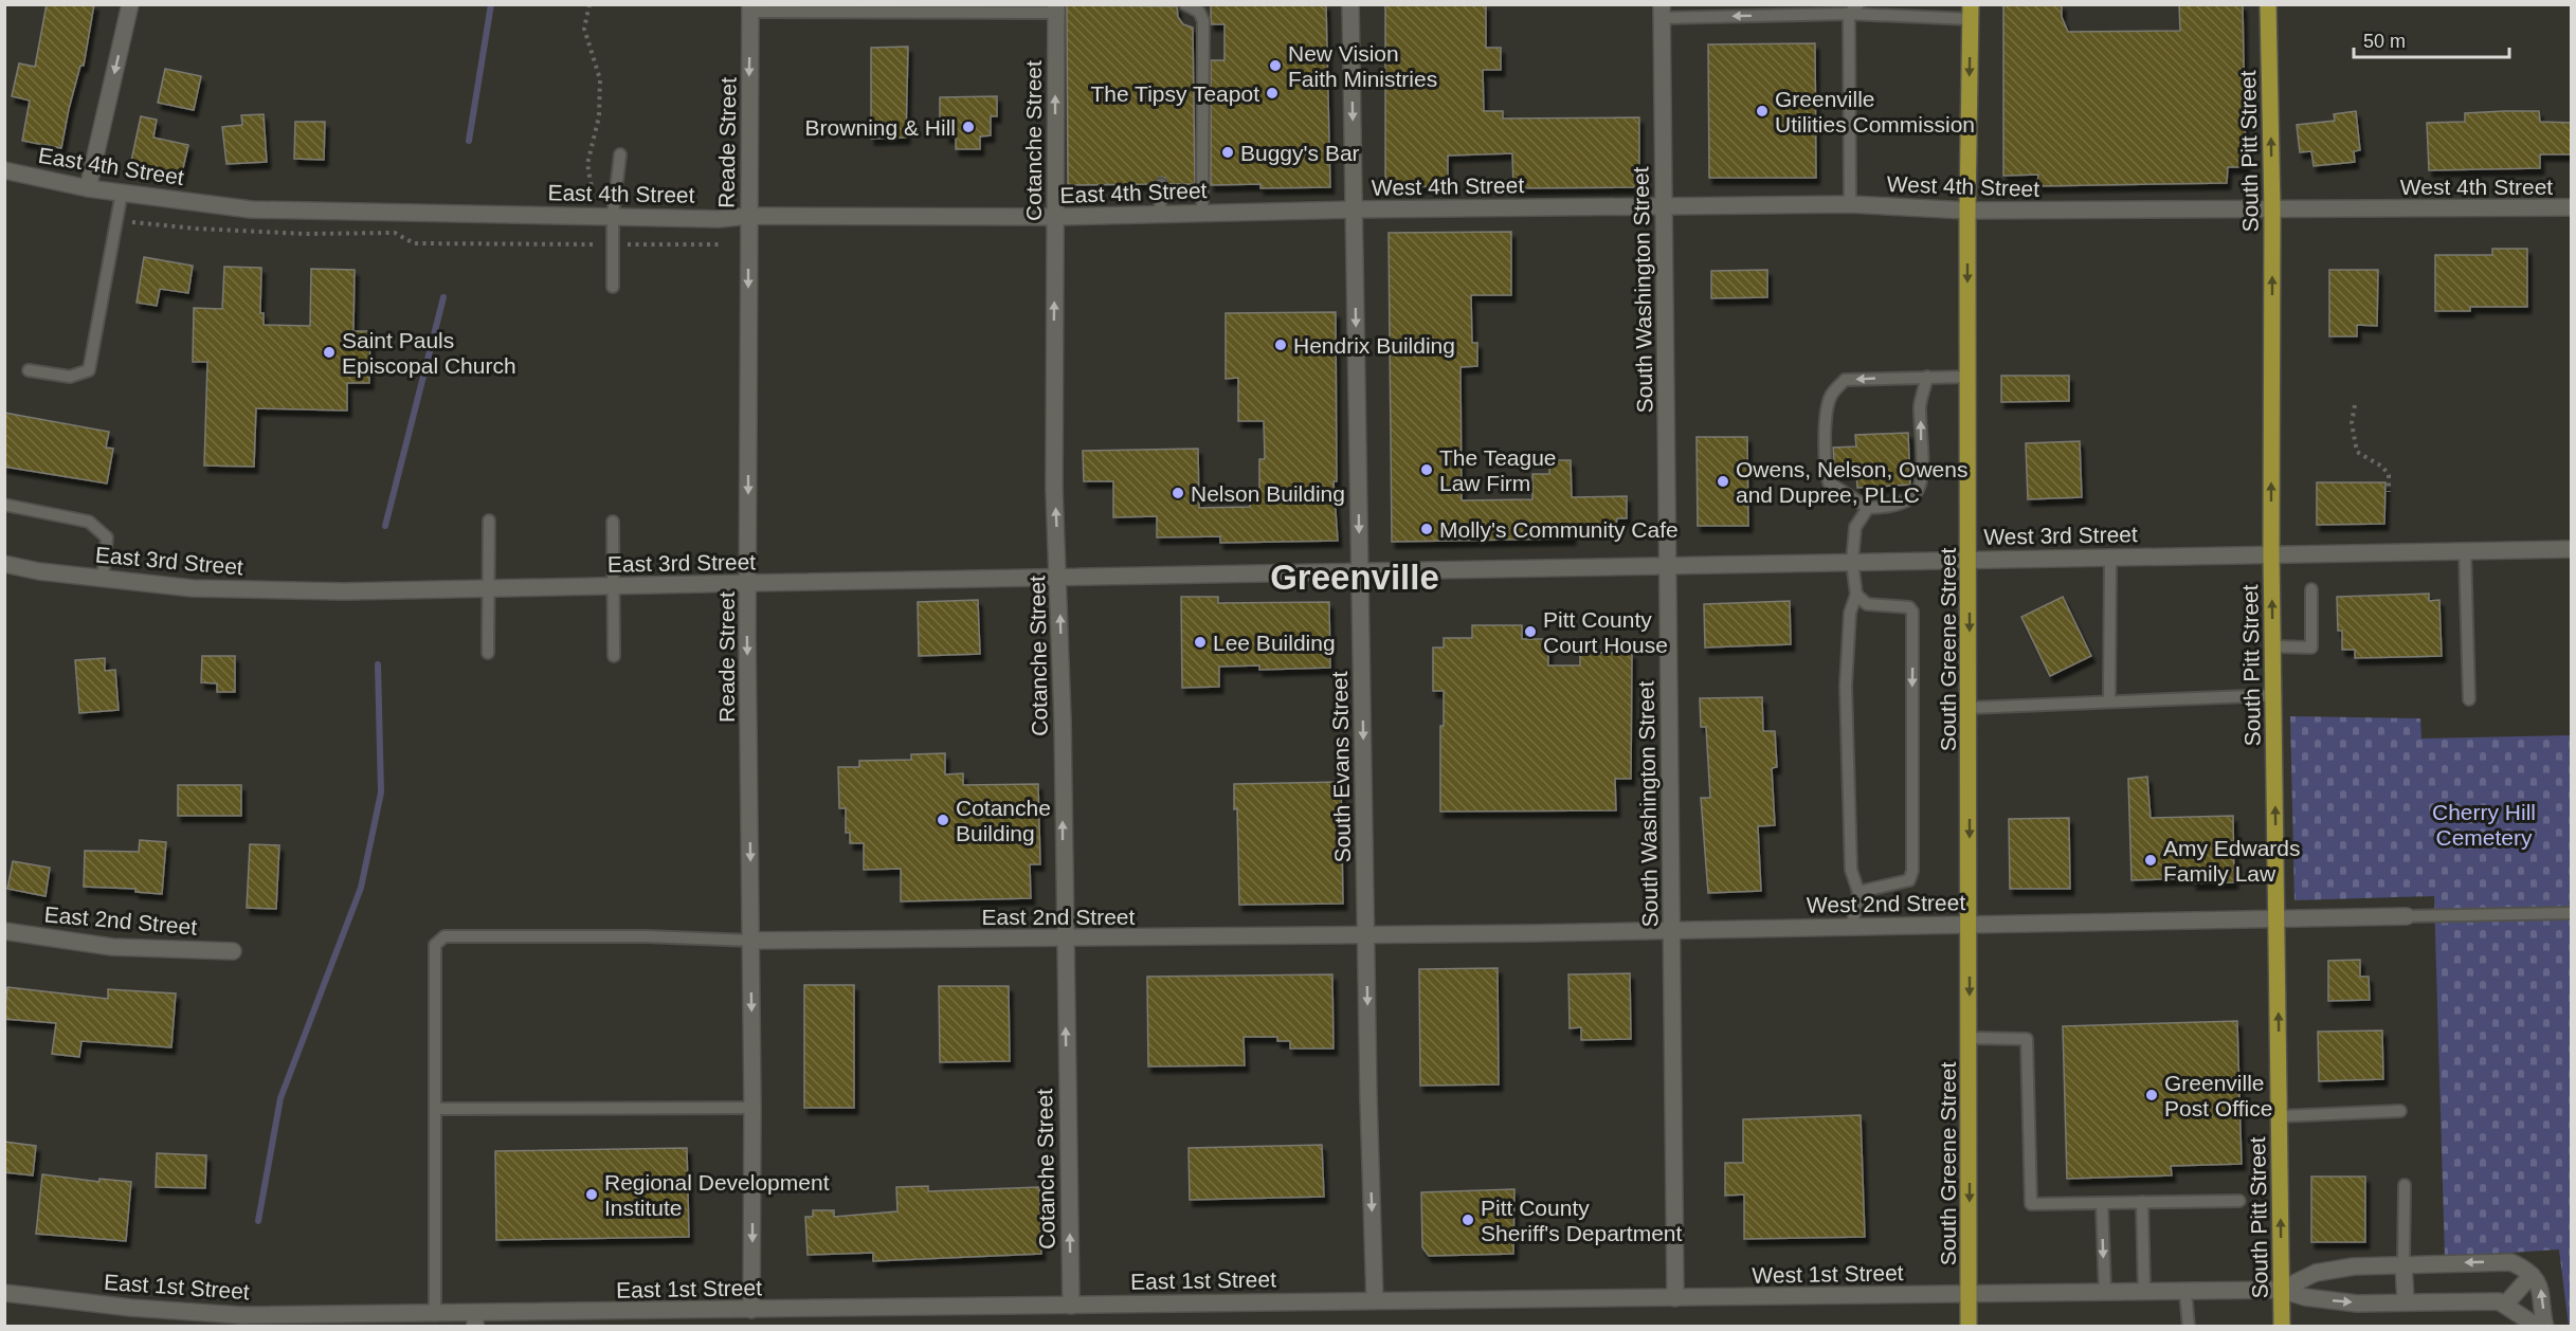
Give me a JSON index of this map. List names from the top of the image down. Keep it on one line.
{"streets":{"main road":["South Pitt Street","South Greene Street"],"street":["Cotanche Street","Reade Street","East 4th Street","West 4th Street","South Washington Street","West 3rd Street","East 3rd Street","South Evans Street","West 2nd Street","East 2nd Street","West 1st Street","East 1st Street"]},"crossings":[["Cotanche Street","East 4th Street"],["Cotanche Street","East 3rd Street"],["Cotanche Street","East 2nd Street"],["Cotanche Street","East 1st Street"],["Reade Street","East 4th Street"],["Reade Street","East 3rd Street"],["Reade Street","East 2nd Street"],["Reade Street","East 1st Street"],["South Pitt Street","West 4th Street"],["South Pitt Street","West 3rd Street"],["South Pitt Street","West 2nd Street"],["South Pitt Street","West 1st Street"],["East 4th Street","West 4th Street"],["East 4th Street","South Evans Street"],["West 4th Street","South Washington Street"],["West 4th Street","South Greene Street"],["West 4th Street","South Evans Street"],["South Washington Street","West 3rd Street"],["South Washington Street","West 2nd Street"],["South Washington Street","West 1st Street"],["West 3rd Street","East 3rd Street"],["West 3rd Street","South Greene Street"],["West 3rd Street","South Evans Street"],["East 3rd Street","South Evans Street"],["South Greene Street","West 2nd Street"],["South Greene Street","West 1st Street"],["South Evans Street","West 2nd Street"],["South Evans Street","East 2nd Street"],["South Evans Street","West 1st Street"],["South Evans Street","East 1st Street"],["West 2nd Street","East 2nd Street"],["West 1st Street","East 1st Street"]],"one_way":["Cotanche Street","Reade Street","South Pitt Street","South Greene Street","South Evans Street"],"districts":["Greenville"],"parks":["Cherry Hill Cemetery"],"places":["New Vision Faith Ministries","The Tipsy Teapot","Greenville Utilities Commission","Browning & Hill","Buggy's Bar","Hendrix Building","Saint Pauls Episcopal Church","The Teague Law Firm","Owens, Nelson, Owens and Dupree, PLLC","Nelson Building","Molly's Community Cafe","Pitt County Court House","Lee Building","Cotanche Building","Amy Edwards Family Law","Greenville Post Office","Regional Development Institute","Pitt County Sheriff's Department"],"scale_bar":"50 m"}
